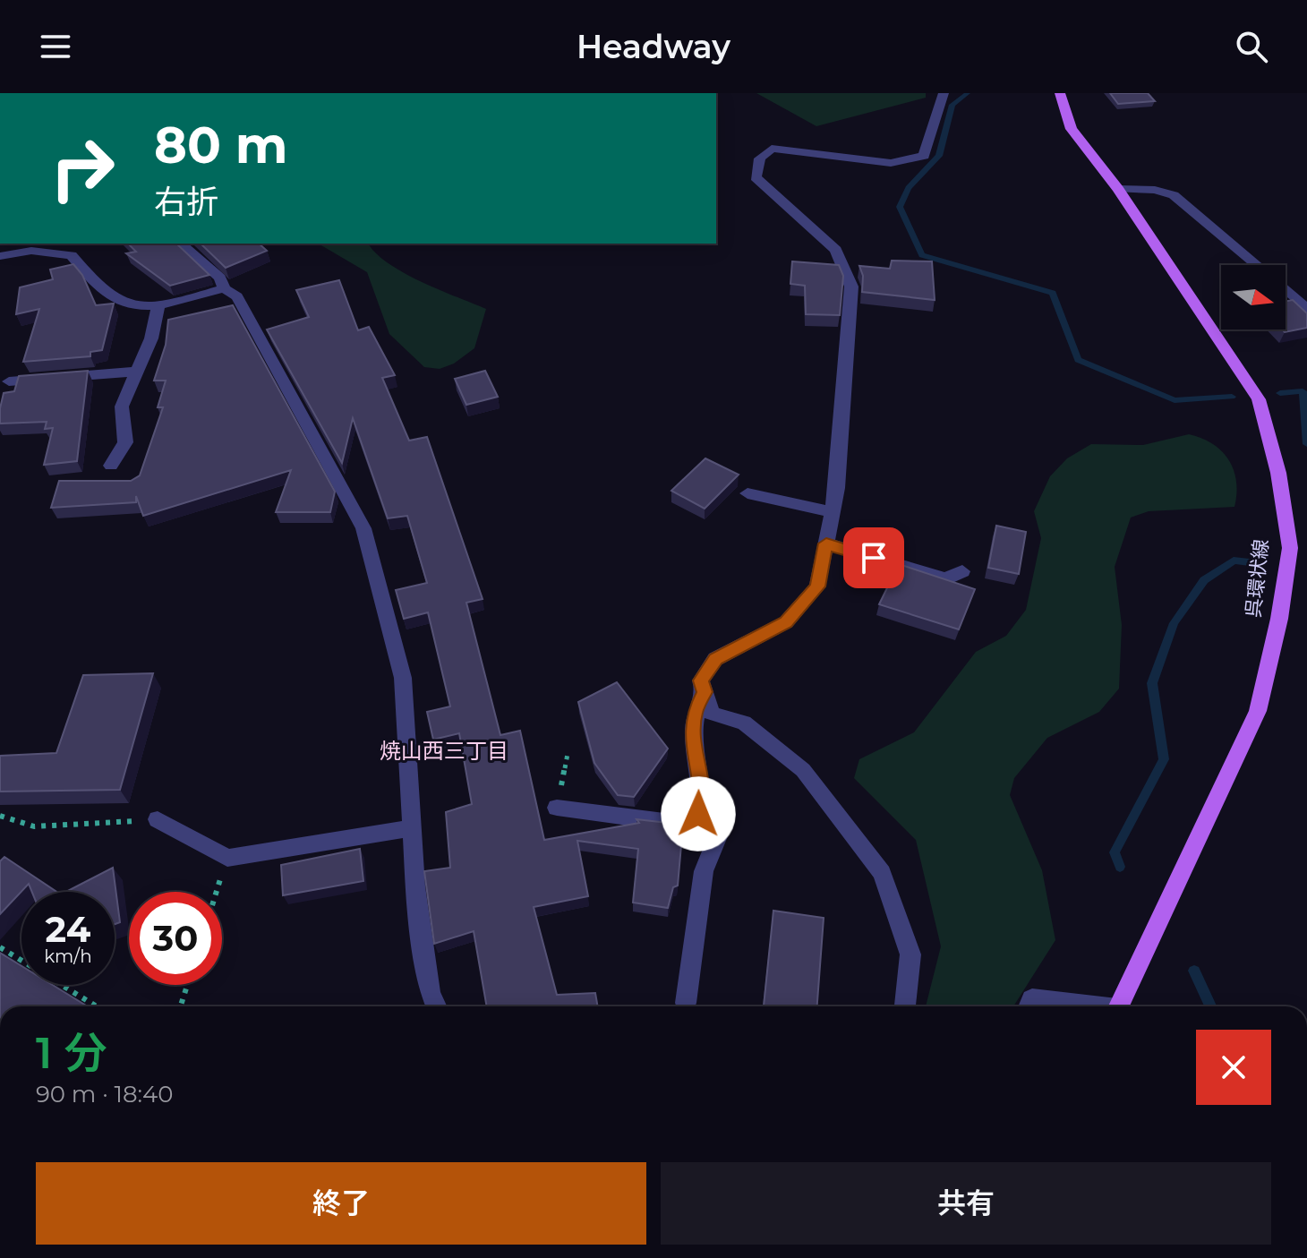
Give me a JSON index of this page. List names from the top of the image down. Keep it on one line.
{"streets":{"main road":["呉環状線"]},"districts":["焼山西三丁目"],"north":"right","page":{"header":"Headway","turn":["80 m","右折"],"speed":"24 km/h","limit":"30","heading":["1 分","90 m · 18:40"],"buttons":["終了","共有"]}}
